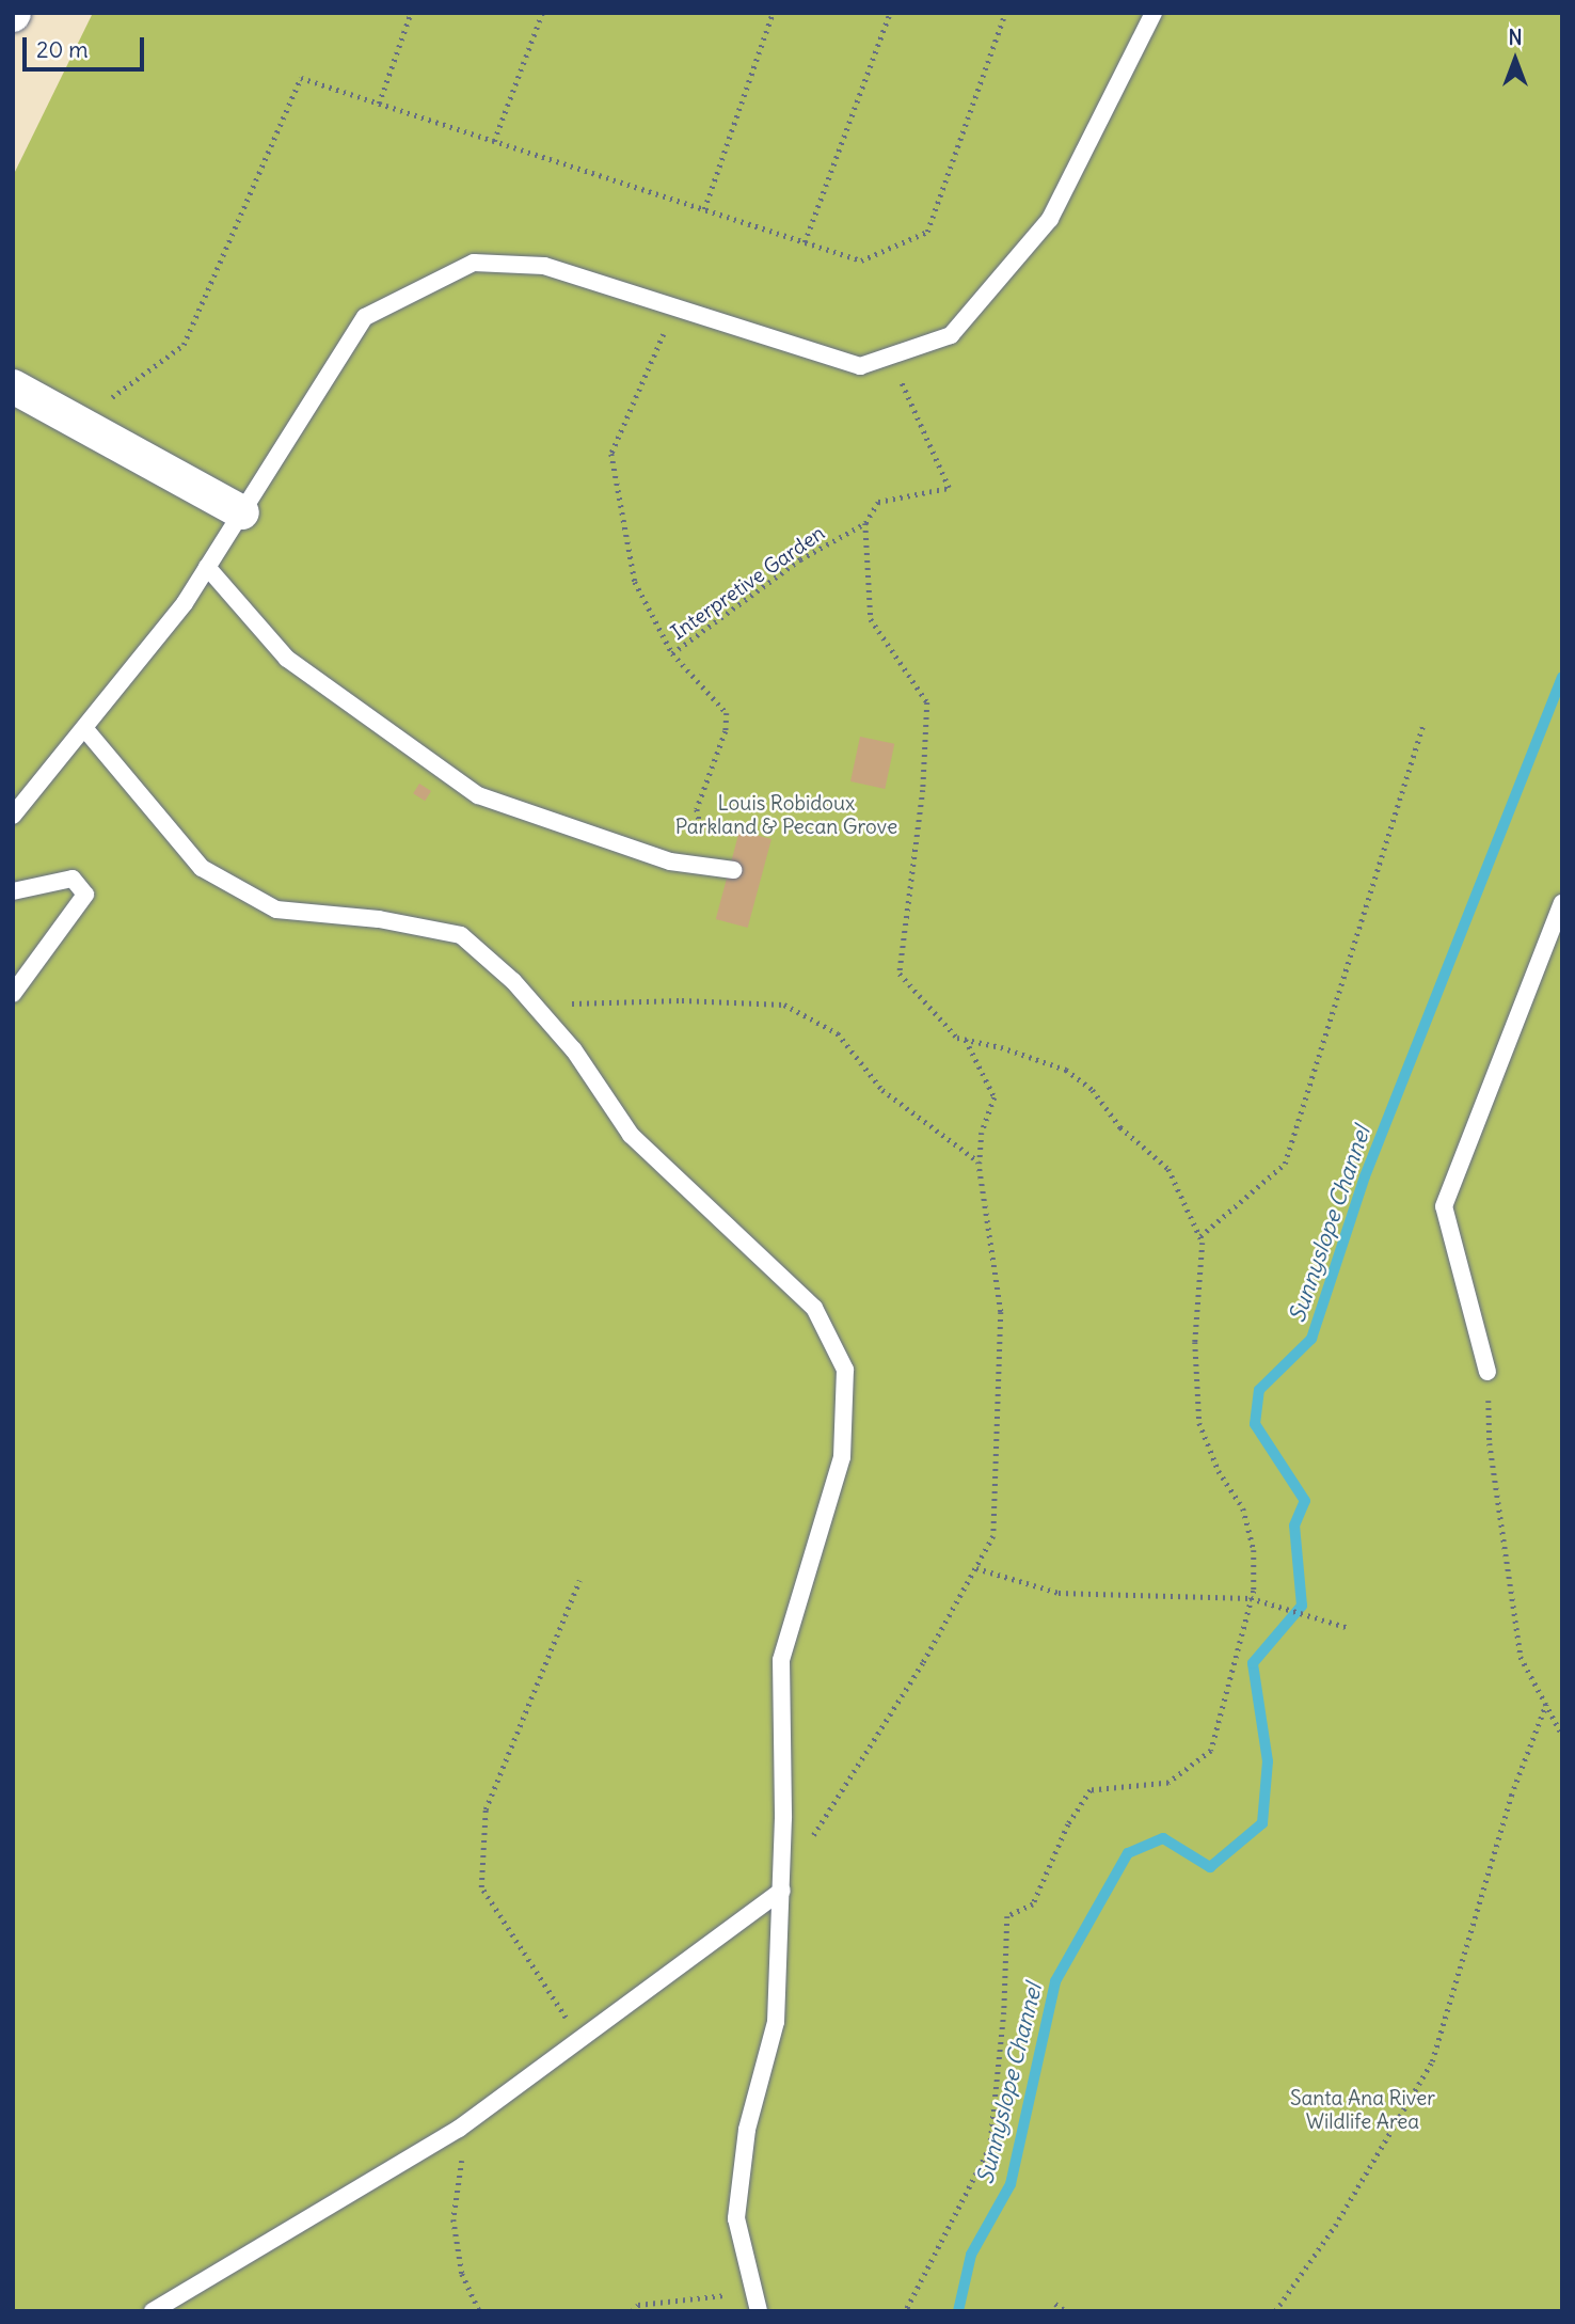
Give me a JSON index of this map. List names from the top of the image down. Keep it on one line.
{"streets":{"path":["Interpretive Garden"]},"water":["Sunnyslope Channel"],"parks":["Louis Robidoux Parkland & Pecan Grove","Santa Ana River Wildlife Area"],"scale_bar":"20 m","north":"top"}
